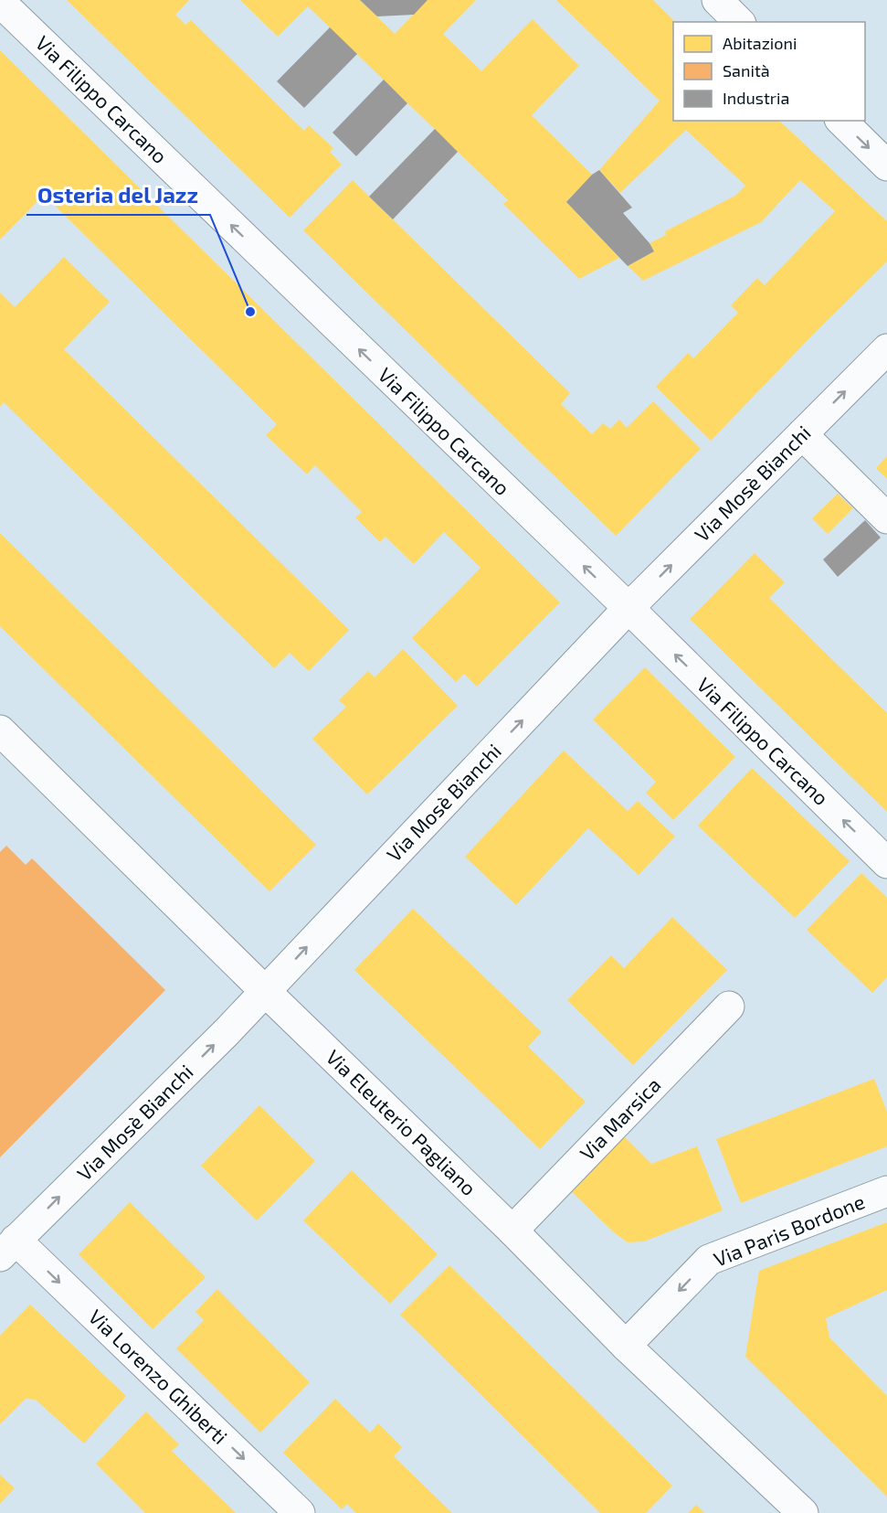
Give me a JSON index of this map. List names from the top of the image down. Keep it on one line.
{"streets":{"street":["Via Filippo Carcano","Via Mosè Bianchi","Via Marsica","Via Eleuterio Pagliano","Via Paris Bordone","Via Lorenzo Ghiberti"]},"crossings":[["Via Filippo Carcano","Via Mosè Bianchi"],["Via Mosè Bianchi","Via Eleuterio Pagliano"],["Via Mosè Bianchi","Via Lorenzo Ghiberti"],["Via Marsica","Via Eleuterio Pagliano"],["Via Eleuterio Pagliano","Via Paris Bordone"]],"one_way":["Via Filippo Carcano","Via Mosè Bianchi","Via Paris Bordone","Via Lorenzo Ghiberti"],"places":["Osteria del Jazz"],"legend":["Abitazioni","Sanità","Industria"]}
